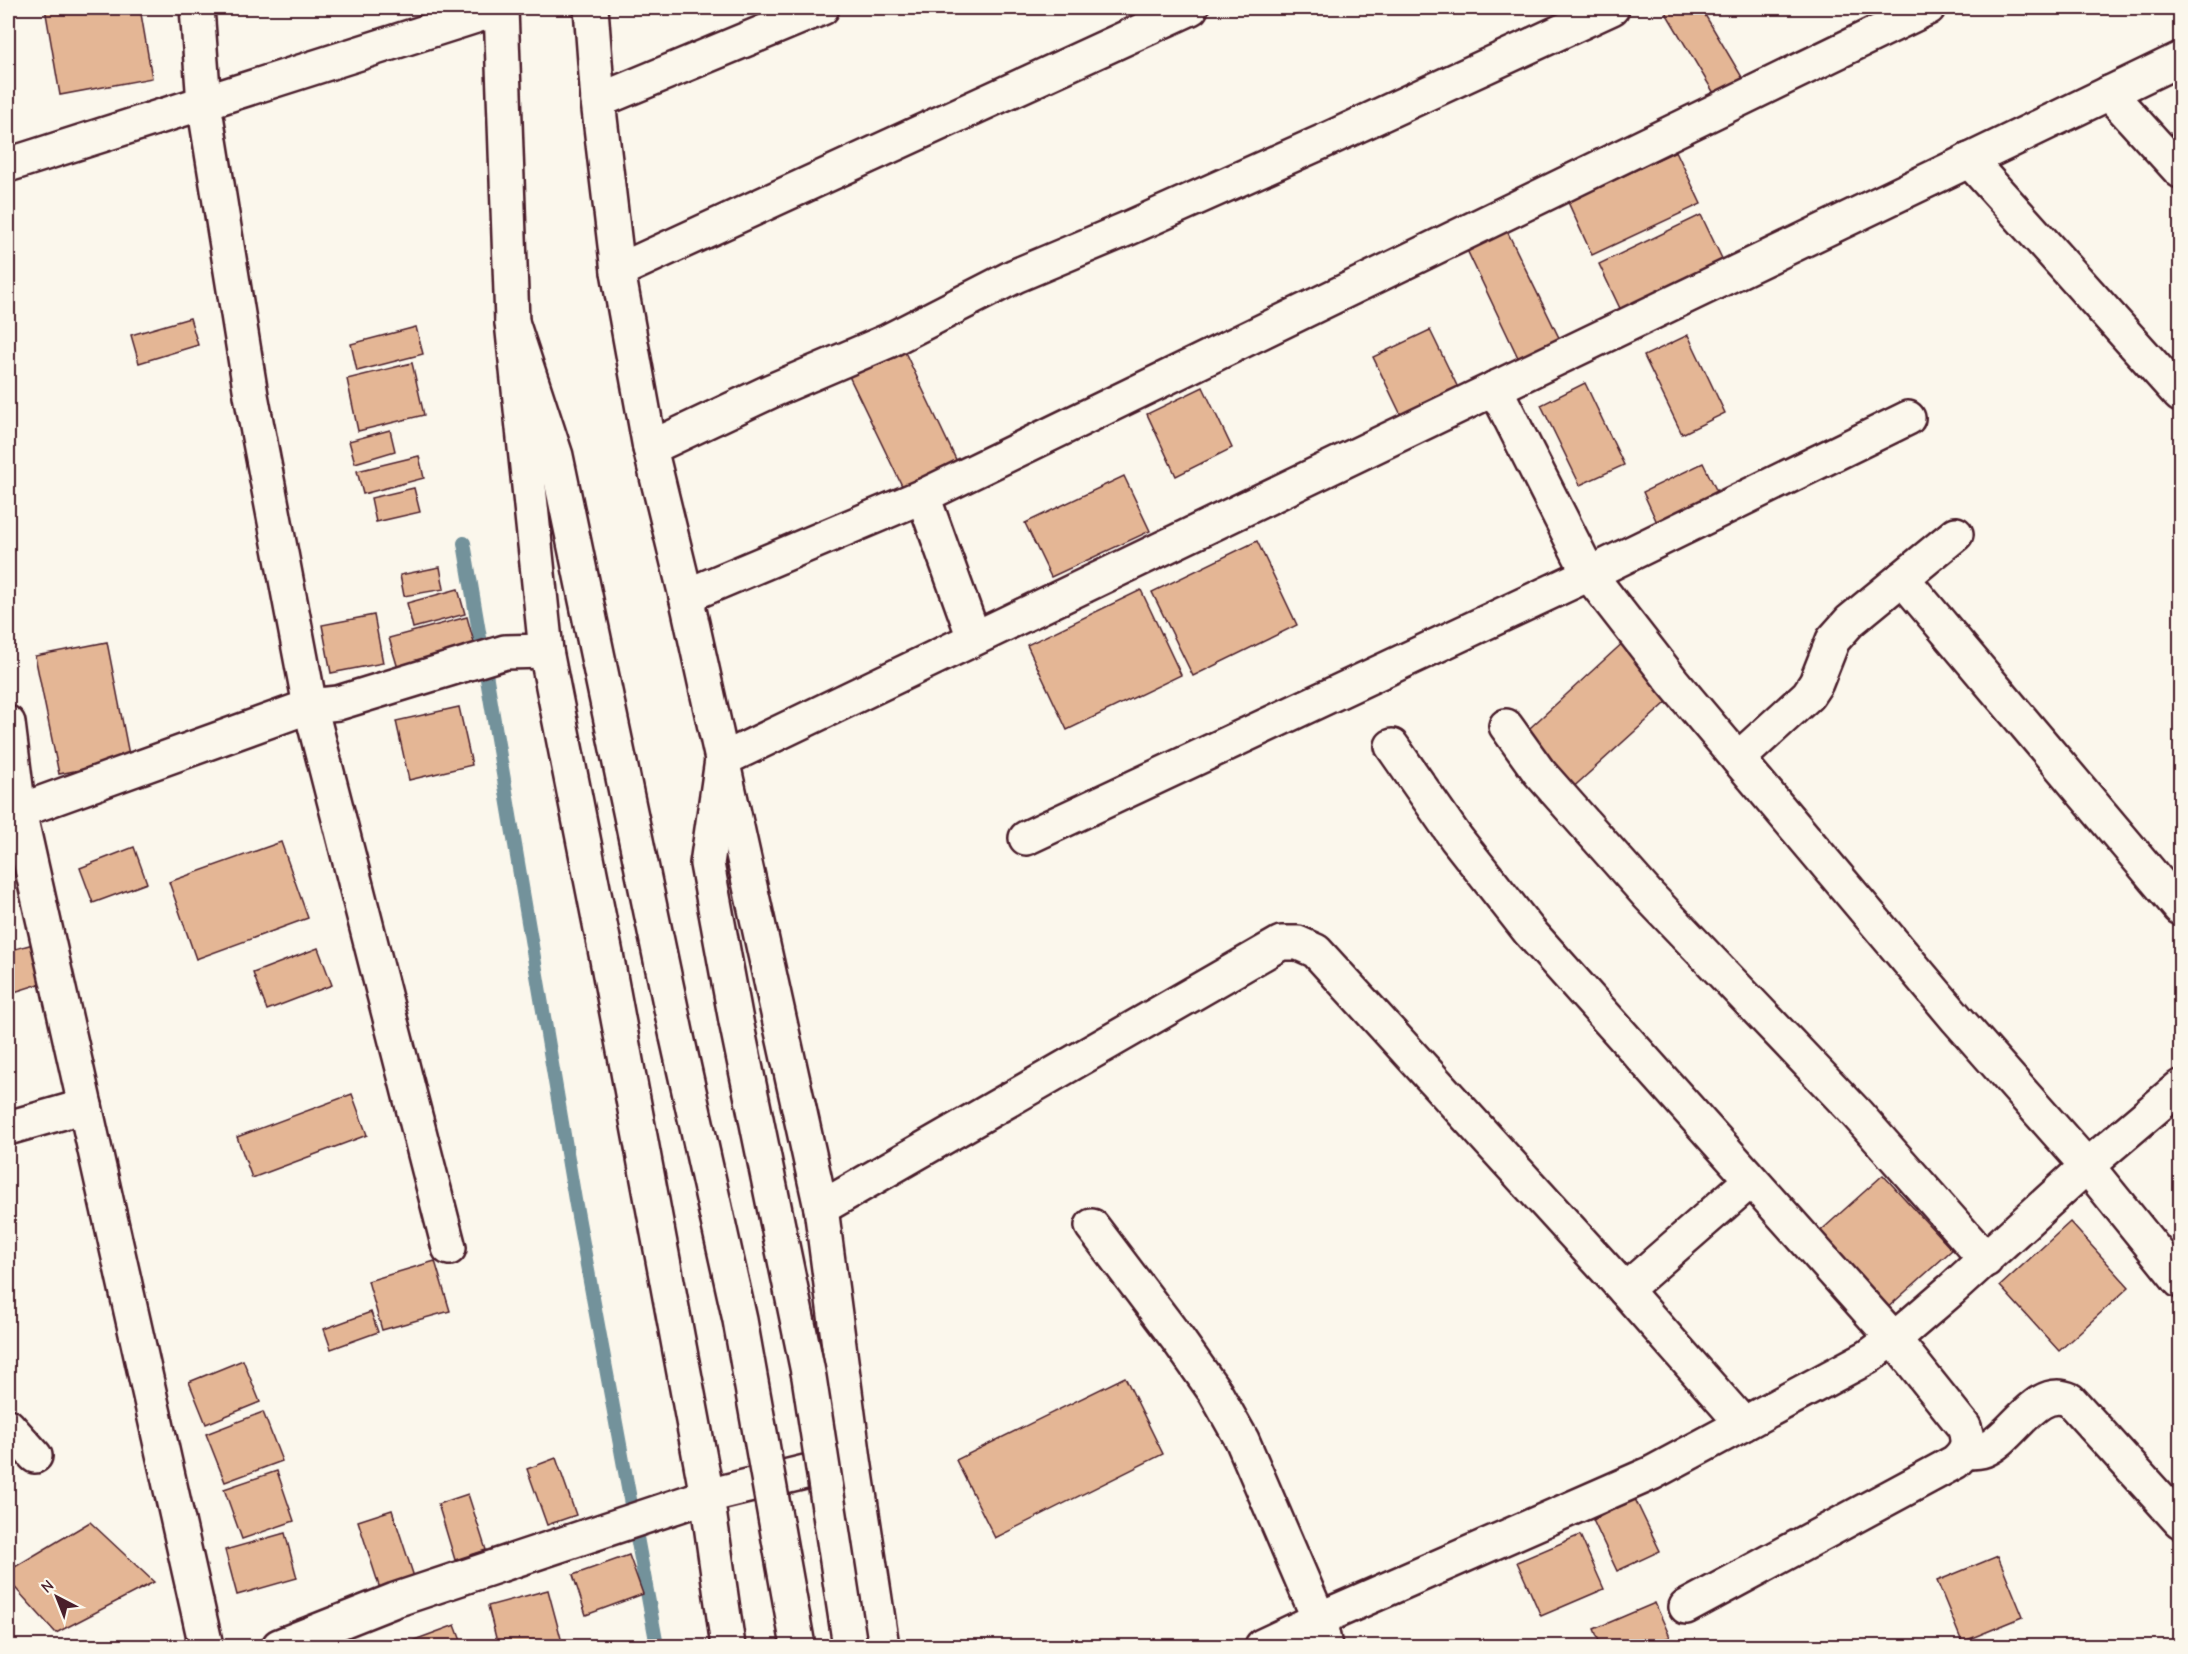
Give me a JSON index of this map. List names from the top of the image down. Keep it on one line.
{"north":"top left"}
